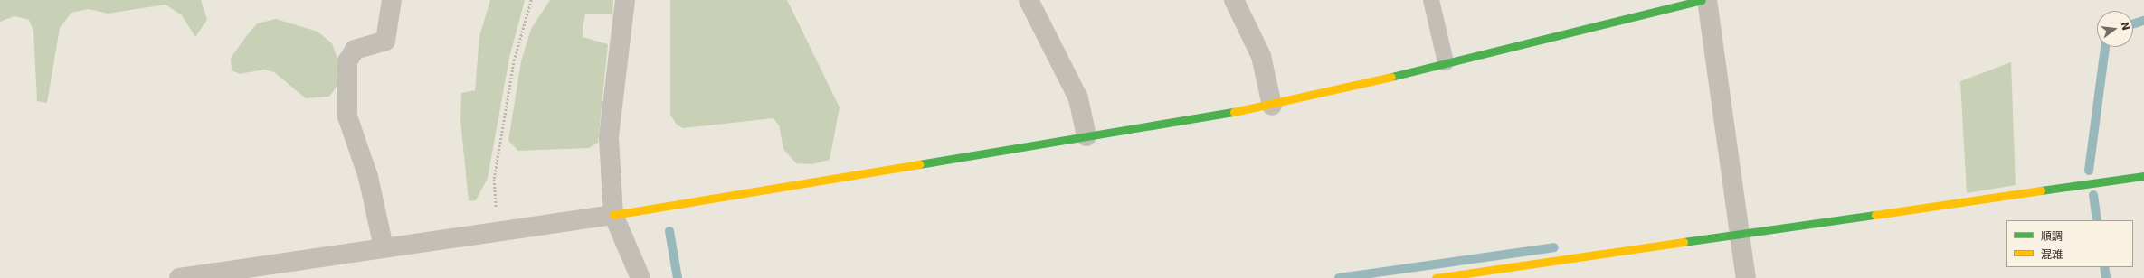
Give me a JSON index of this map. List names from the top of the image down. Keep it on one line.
{"legend":["順調","混雑"],"north":"right"}
